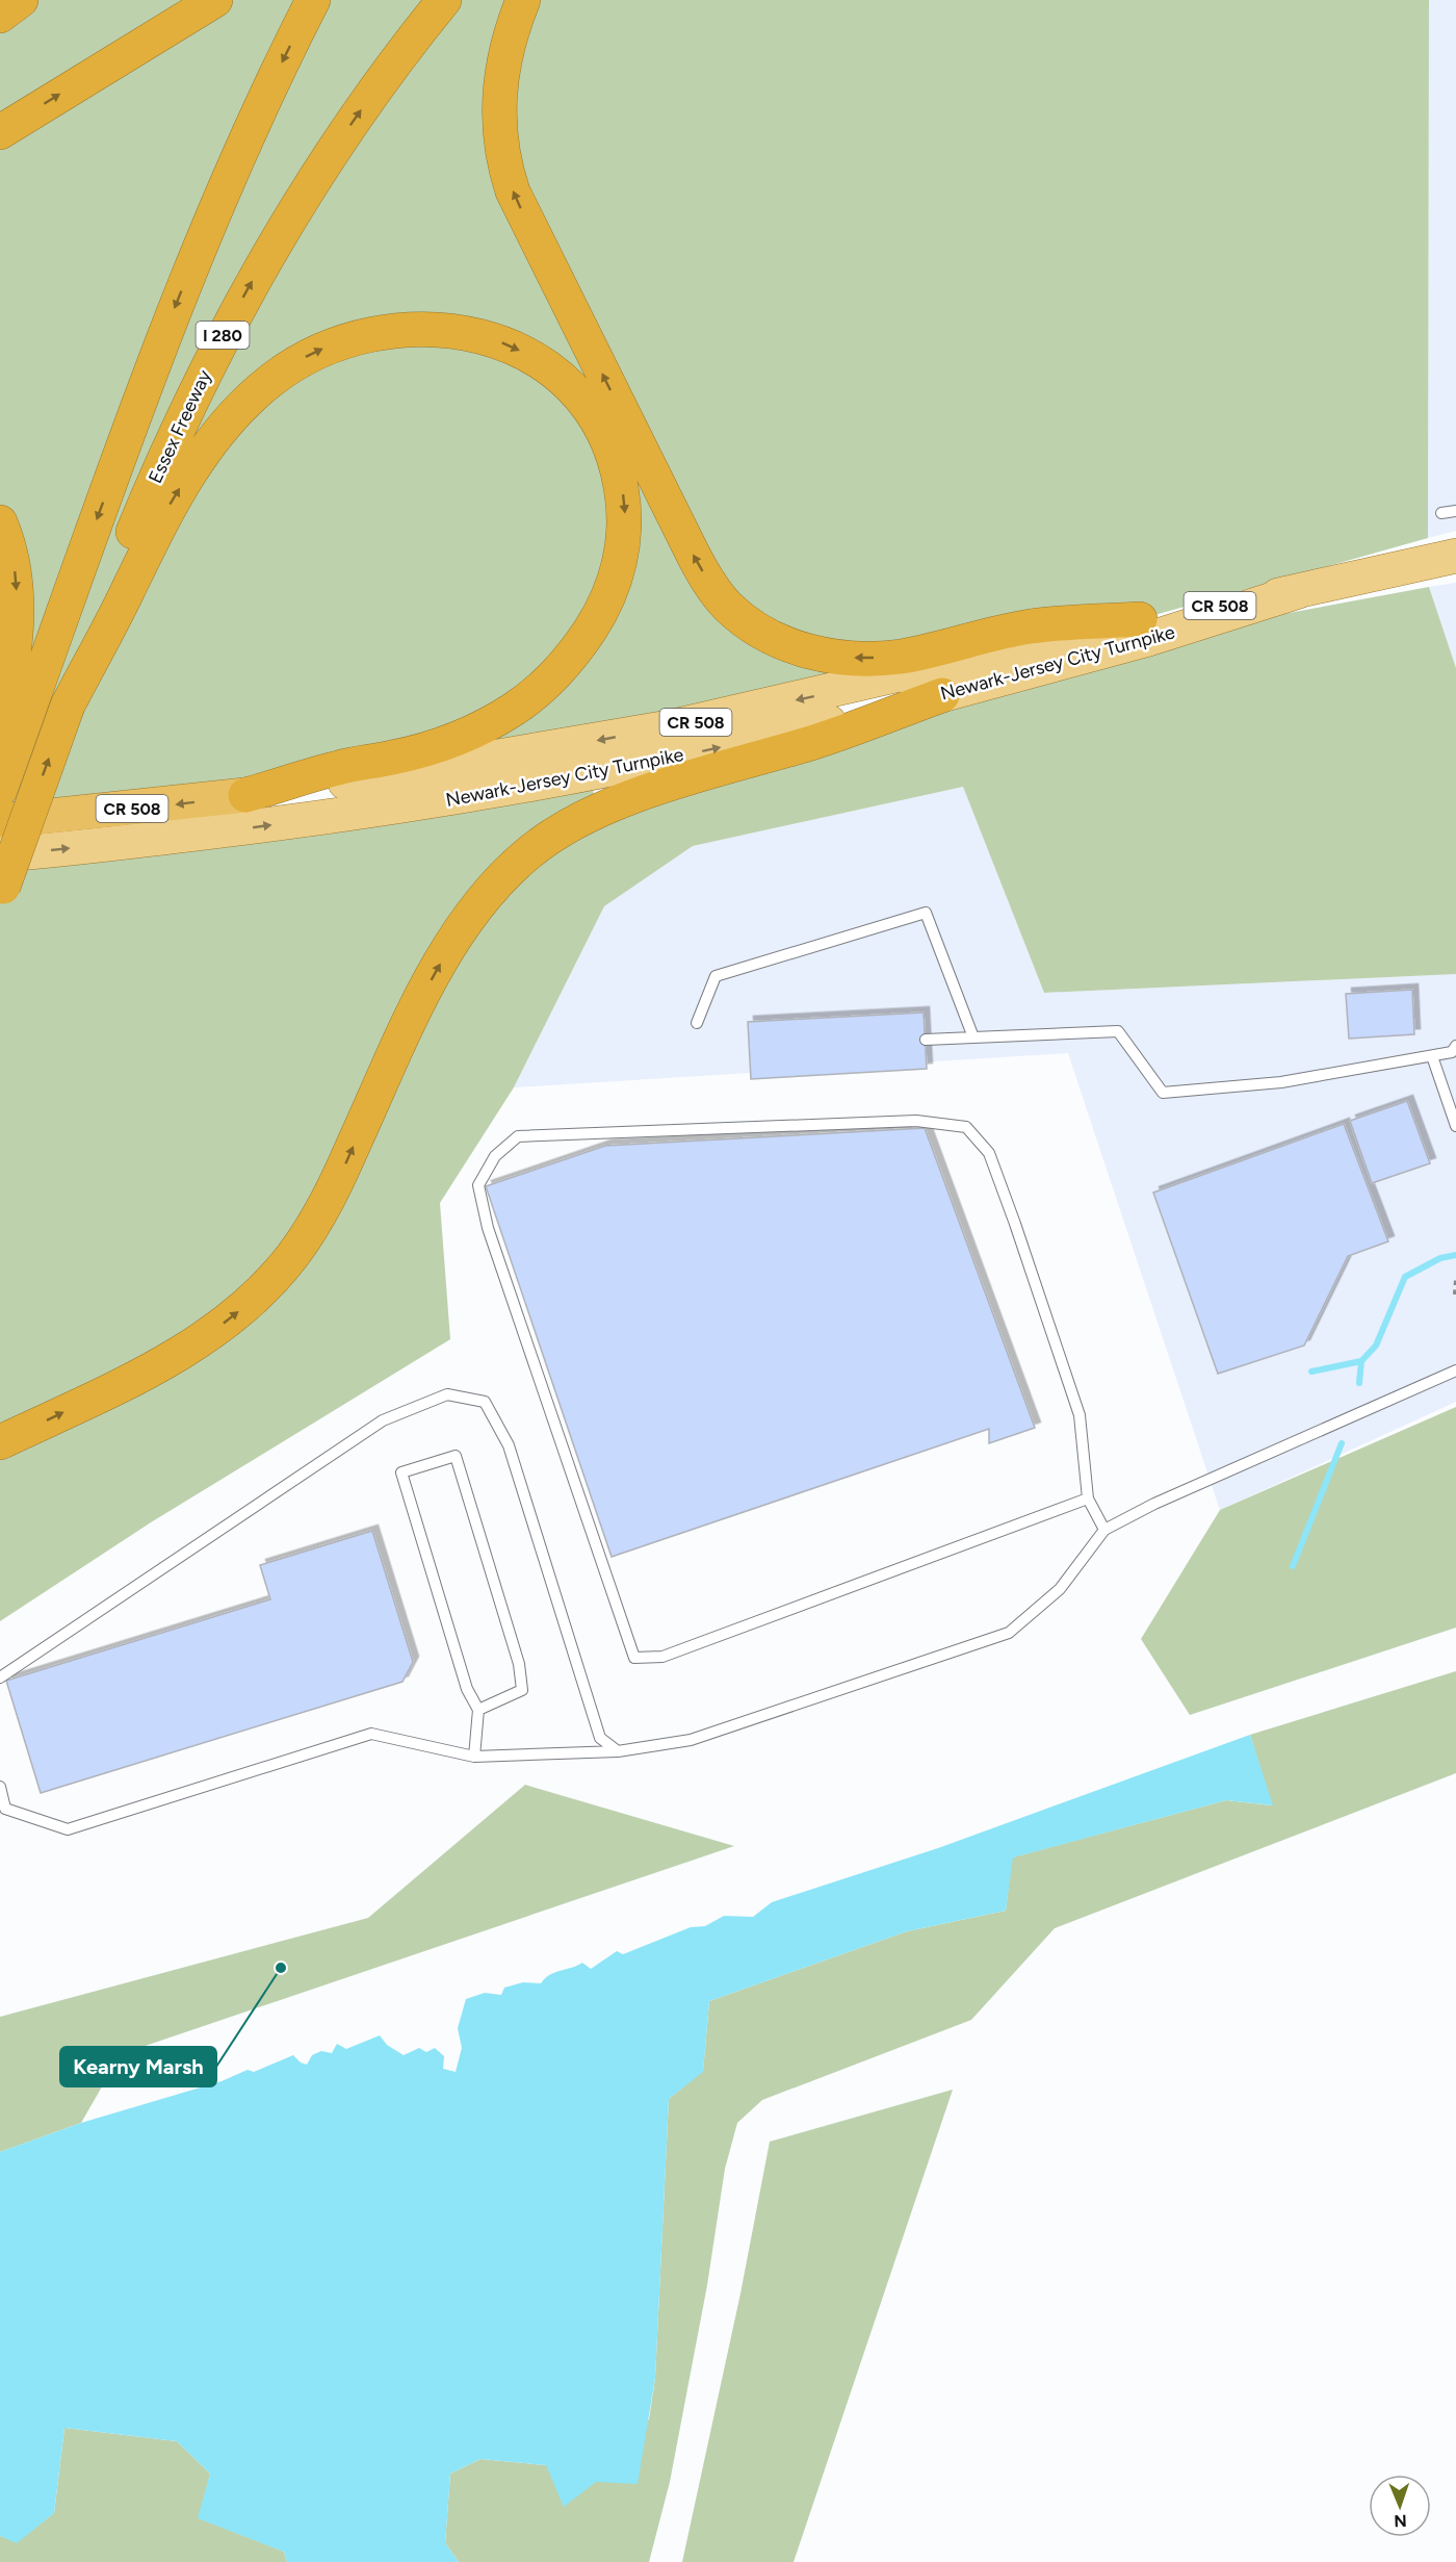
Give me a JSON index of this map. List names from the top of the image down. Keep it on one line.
{"streets":{"highway":["I 280","Essex Freeway","CR 508","Newark-Jersey City Turnpike"]},"places":["Kearny Marsh"],"north":"bottom"}
